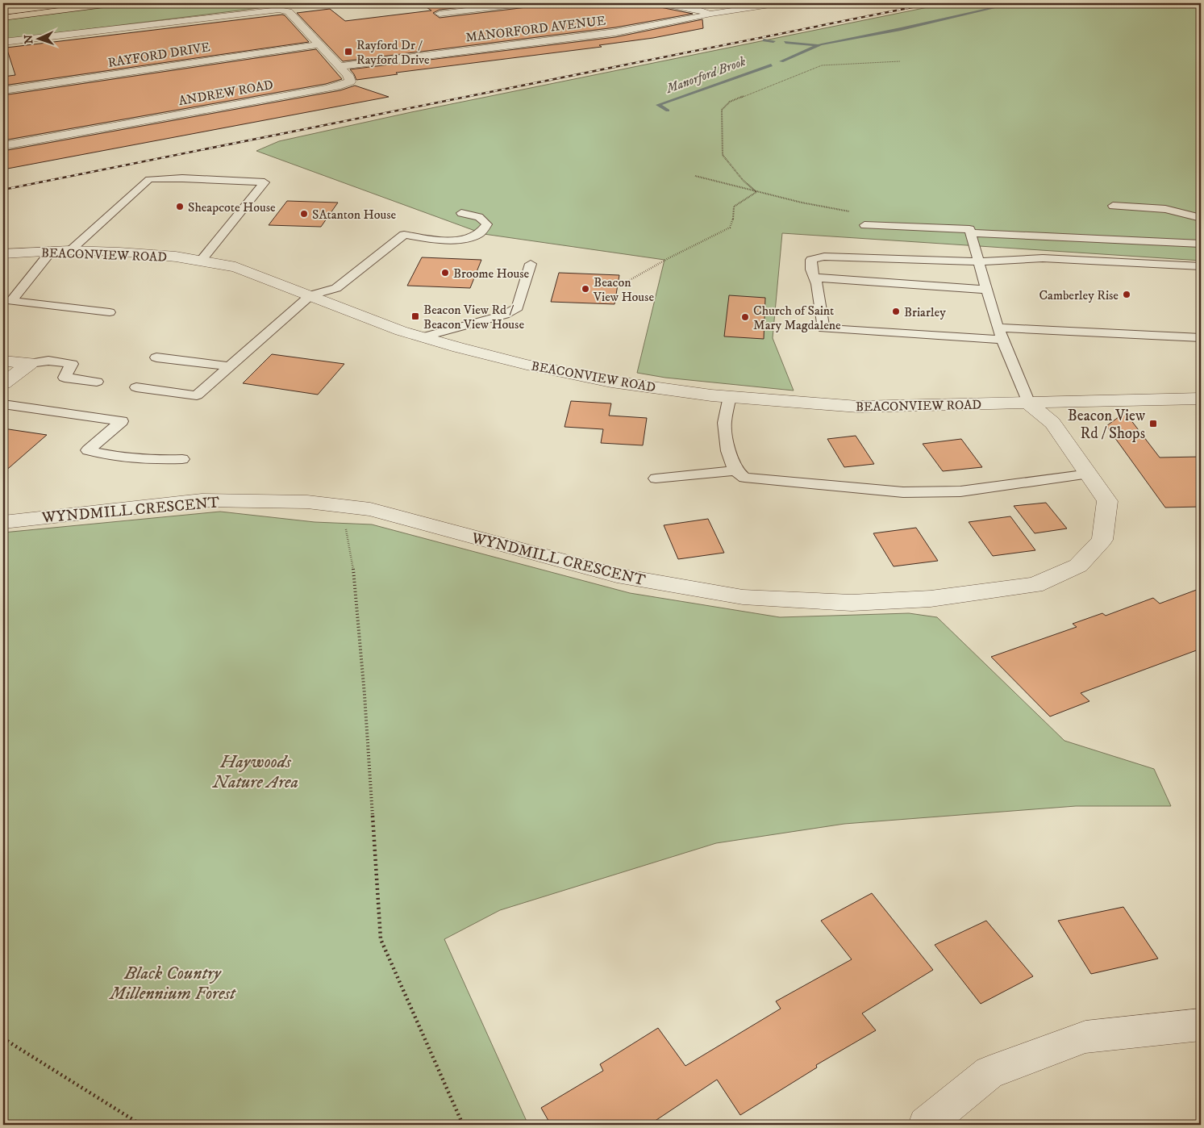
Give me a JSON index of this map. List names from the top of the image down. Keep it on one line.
{"streets":{"street":["MANORFORD AVENUE","RAYFORD DRIVE","ANDREW ROAD","BEACONVIEW ROAD","WYNDMILL CRESCENT"]},"crossings":[["MANORFORD AVENUE","ANDREW ROAD"],["RAYFORD DRIVE","ANDREW ROAD"],["BEACONVIEW ROAD","WYNDMILL CRESCENT"]],"water":["Manorford Brook"],"parks":["Haywoods Nature Area","Black Country Millennium Forest"],"places":{"transit":["Rayford Dr / Rayford Drive","Beacon View Rd / Beacon View House","Beacon View Rd / Shops"],"other":["Sheapcote House","SAtanton House","Broome House","Beacon View House","Camberley Rise","Briarley","Church of Saint Mary Magdalene"]},"north":"left"}
